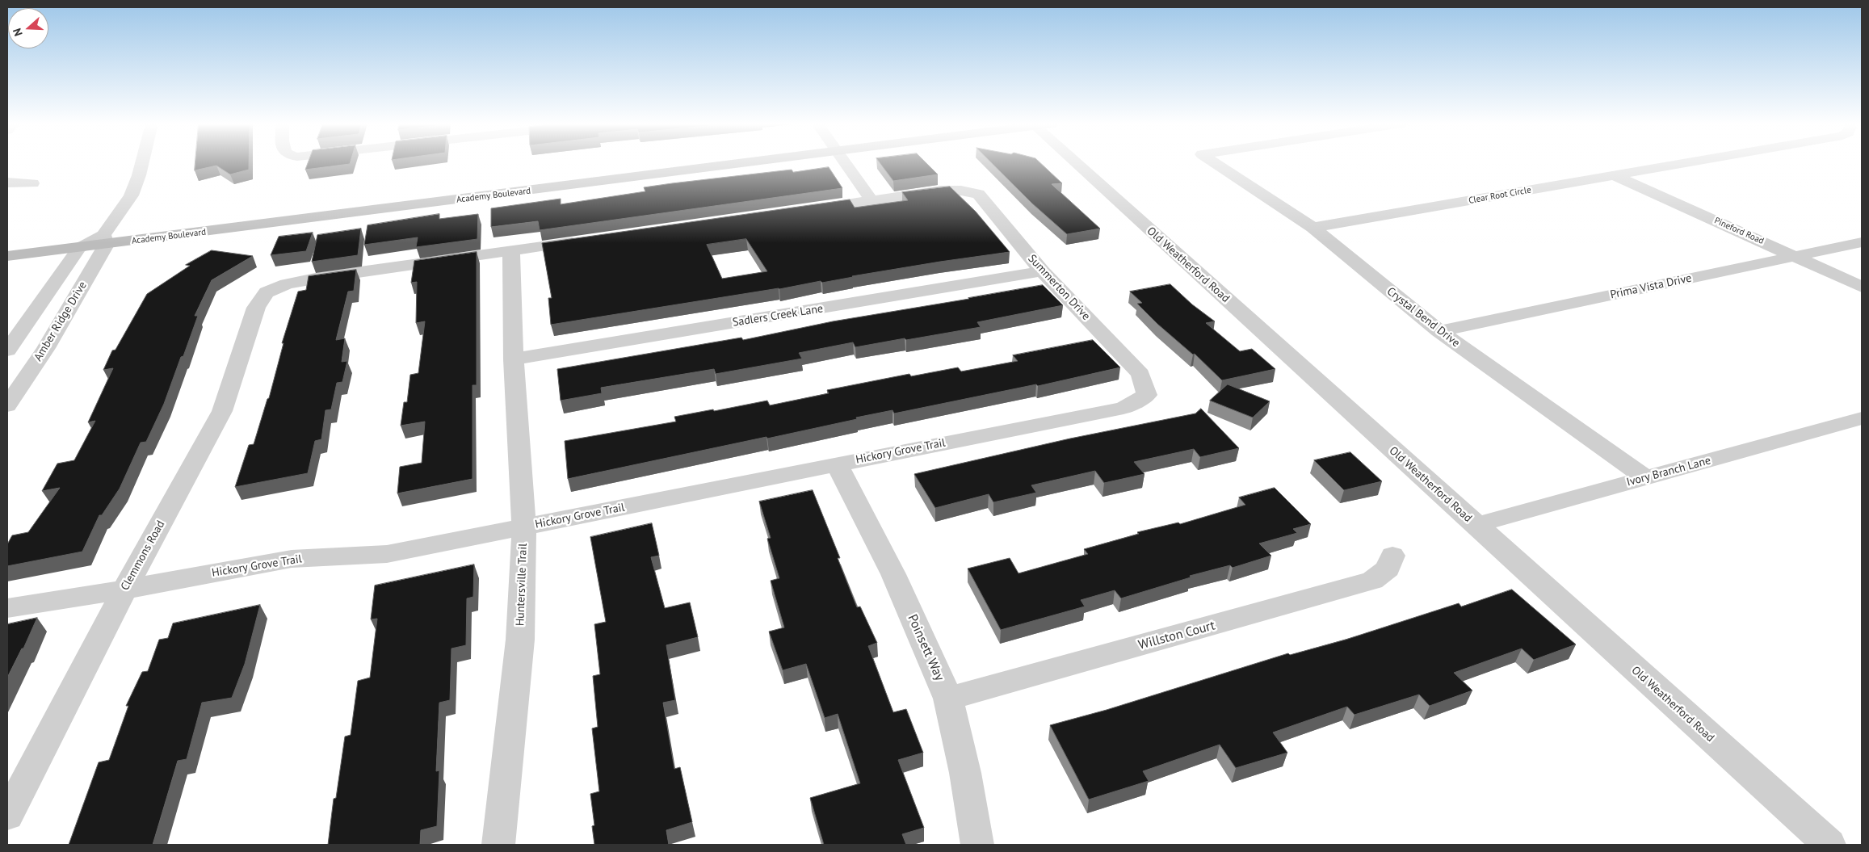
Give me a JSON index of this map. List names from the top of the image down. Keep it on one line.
{"streets":{"main road":["Academy Boulevard"],"street":["Clear Root Circle","Pineford Road","Old Weatherford Road","Prima Vista Drive","Summerton Drive","Sadlers Creek Lane","Crystal Bend Drive","Amber Ridge Drive","Hickory Grove Trail","Ivory Branch Lane","Clemmons Road","Huntersville Trail","Willston Court","Poinsett Way"]},"crossings":[["Academy Boulevard","Amber Ridge Drive"],["Clear Root Circle","Pineford Road"],["Clear Root Circle","Crystal Bend Drive"],["Pineford Road","Prima Vista Drive"],["Old Weatherford Road","Ivory Branch Lane"],["Prima Vista Drive","Crystal Bend Drive"],["Summerton Drive","Sadlers Creek Lane"],["Summerton Drive","Hickory Grove Trail"],["Sadlers Creek Lane","Huntersville Trail"],["Crystal Bend Drive","Ivory Branch Lane"],["Hickory Grove Trail","Clemmons Road"],["Hickory Grove Trail","Huntersville Trail"],["Hickory Grove Trail","Poinsett Way"],["Clemmons Road","Huntersville Trail"],["Willston Court","Poinsett Way"]],"north":"left"}
